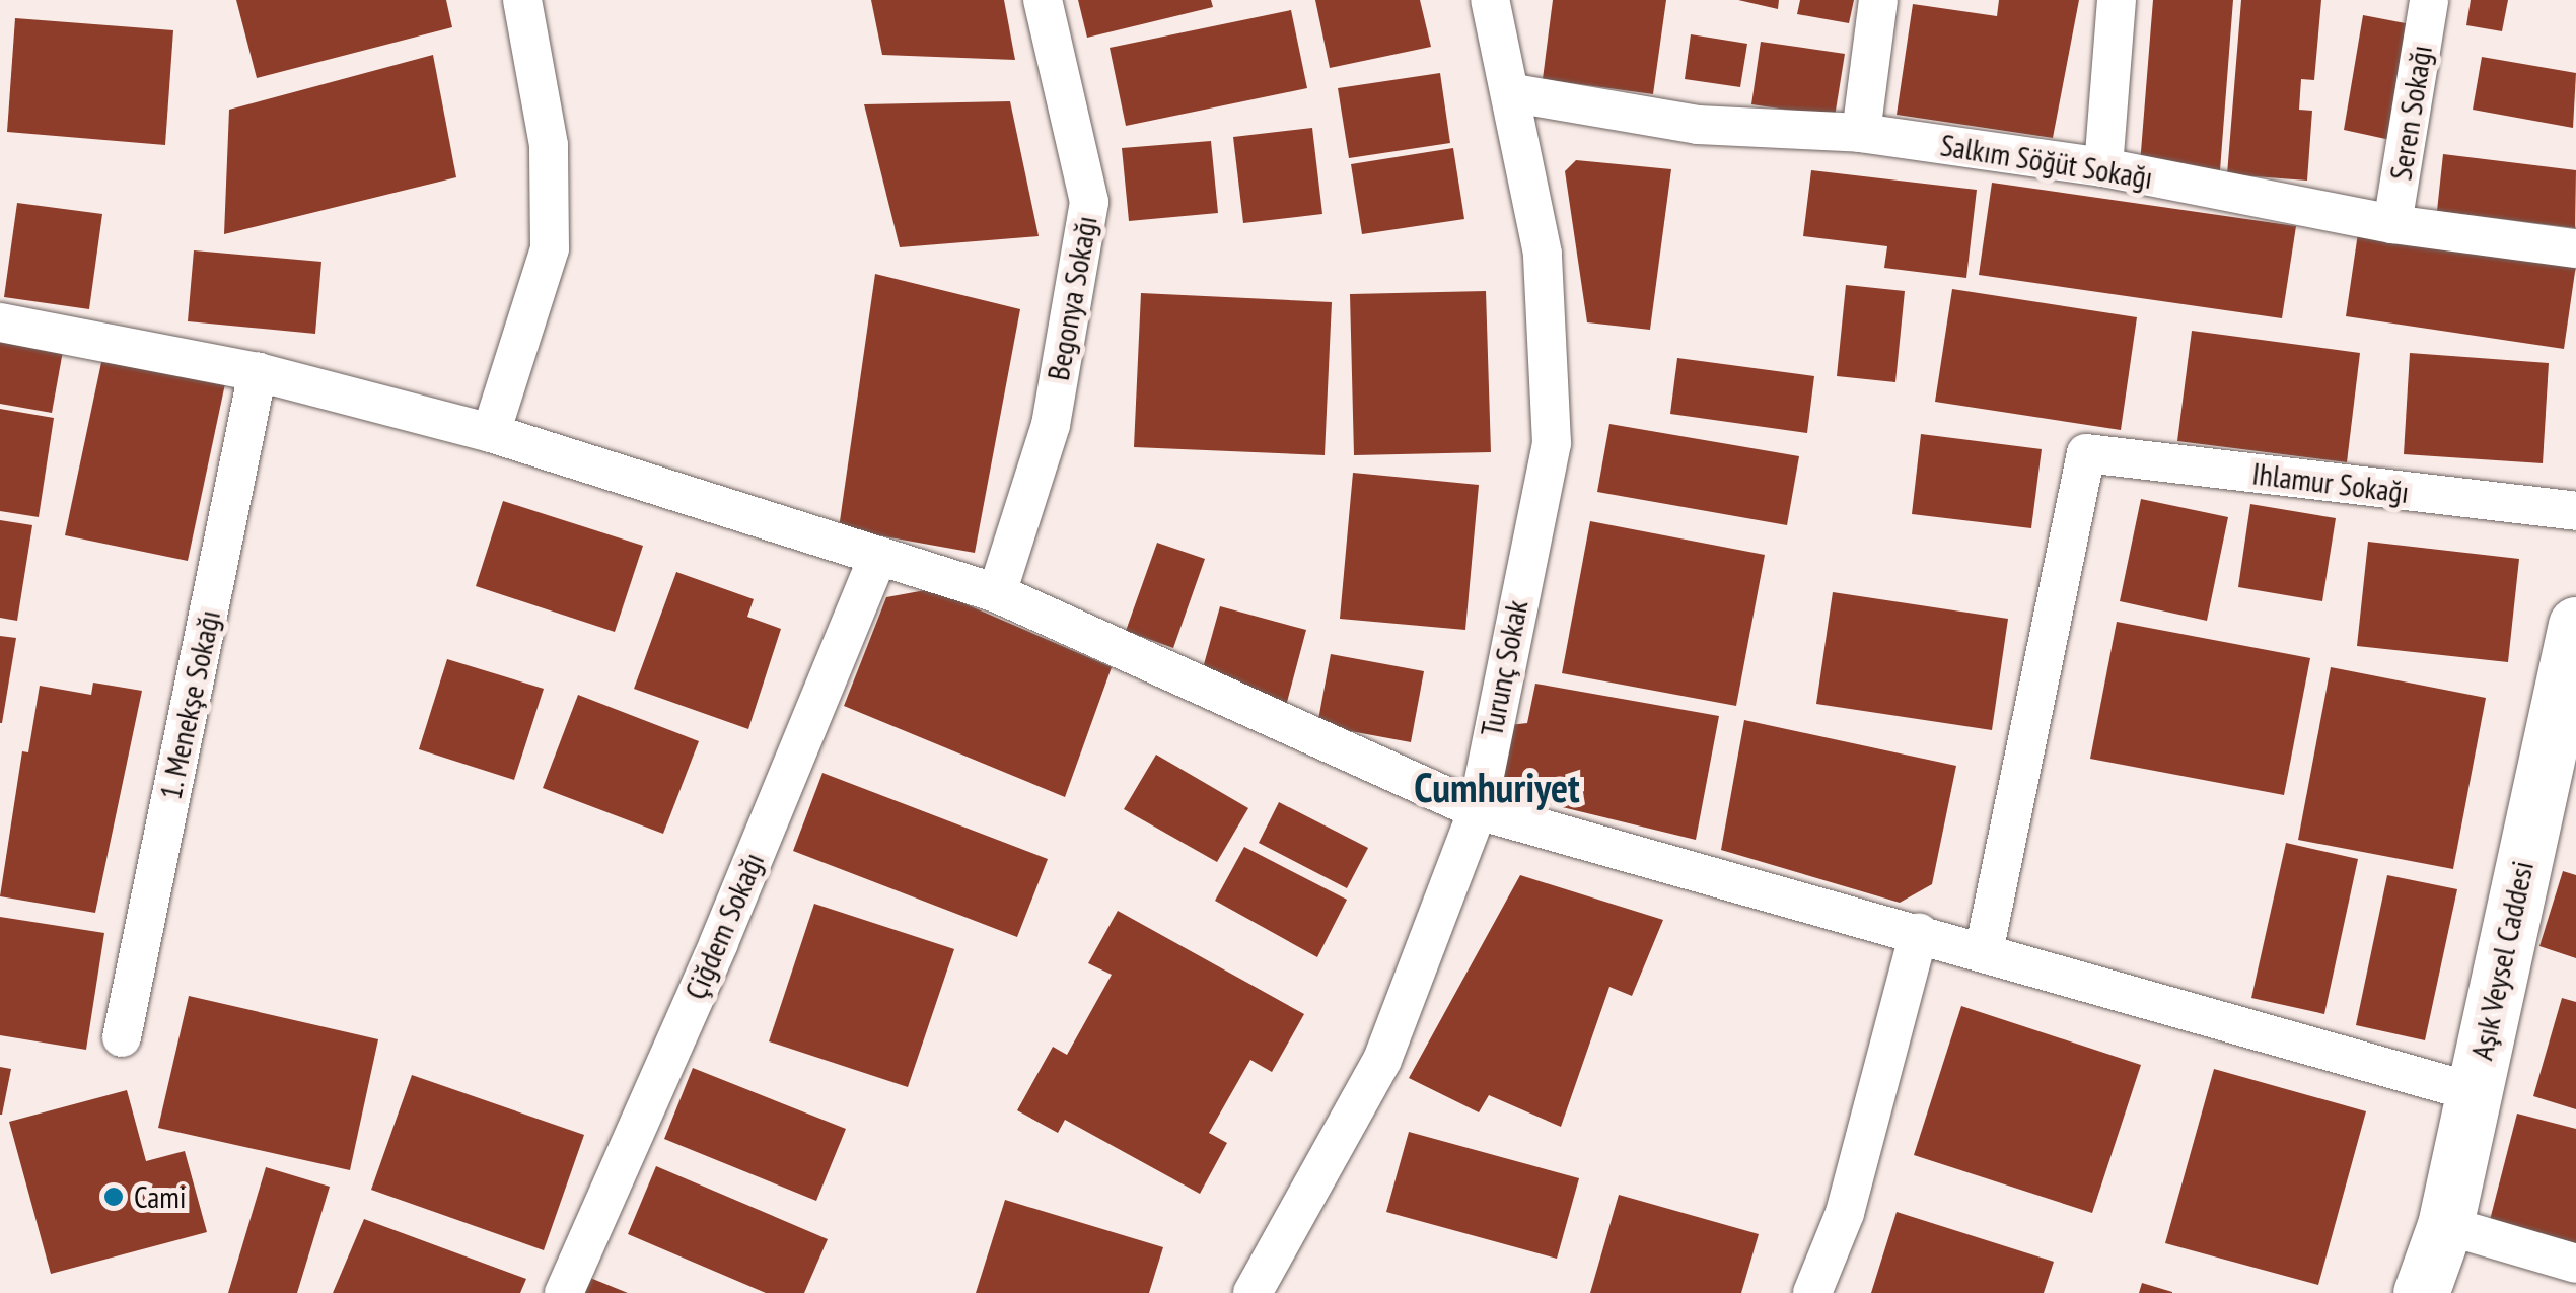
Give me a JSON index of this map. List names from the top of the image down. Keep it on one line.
{"streets":{"main road":["Aşık Veysel Caddesi"],"street":["Seren Sokağı","Salkım Söğüt Sokağı","Begonya Sokağı","Ihlamur Sokağı","Turunç Sokak","1. Menekşe Sokağı","Çiğdem Sokağı"]},"crossings":[["Seren Sokağı","Salkım Söğüt Sokağı"],["Salkım Söğüt Sokağı","Turunç Sokak"]],"districts":["Cumhuriyet"],"places":["Cami"]}
